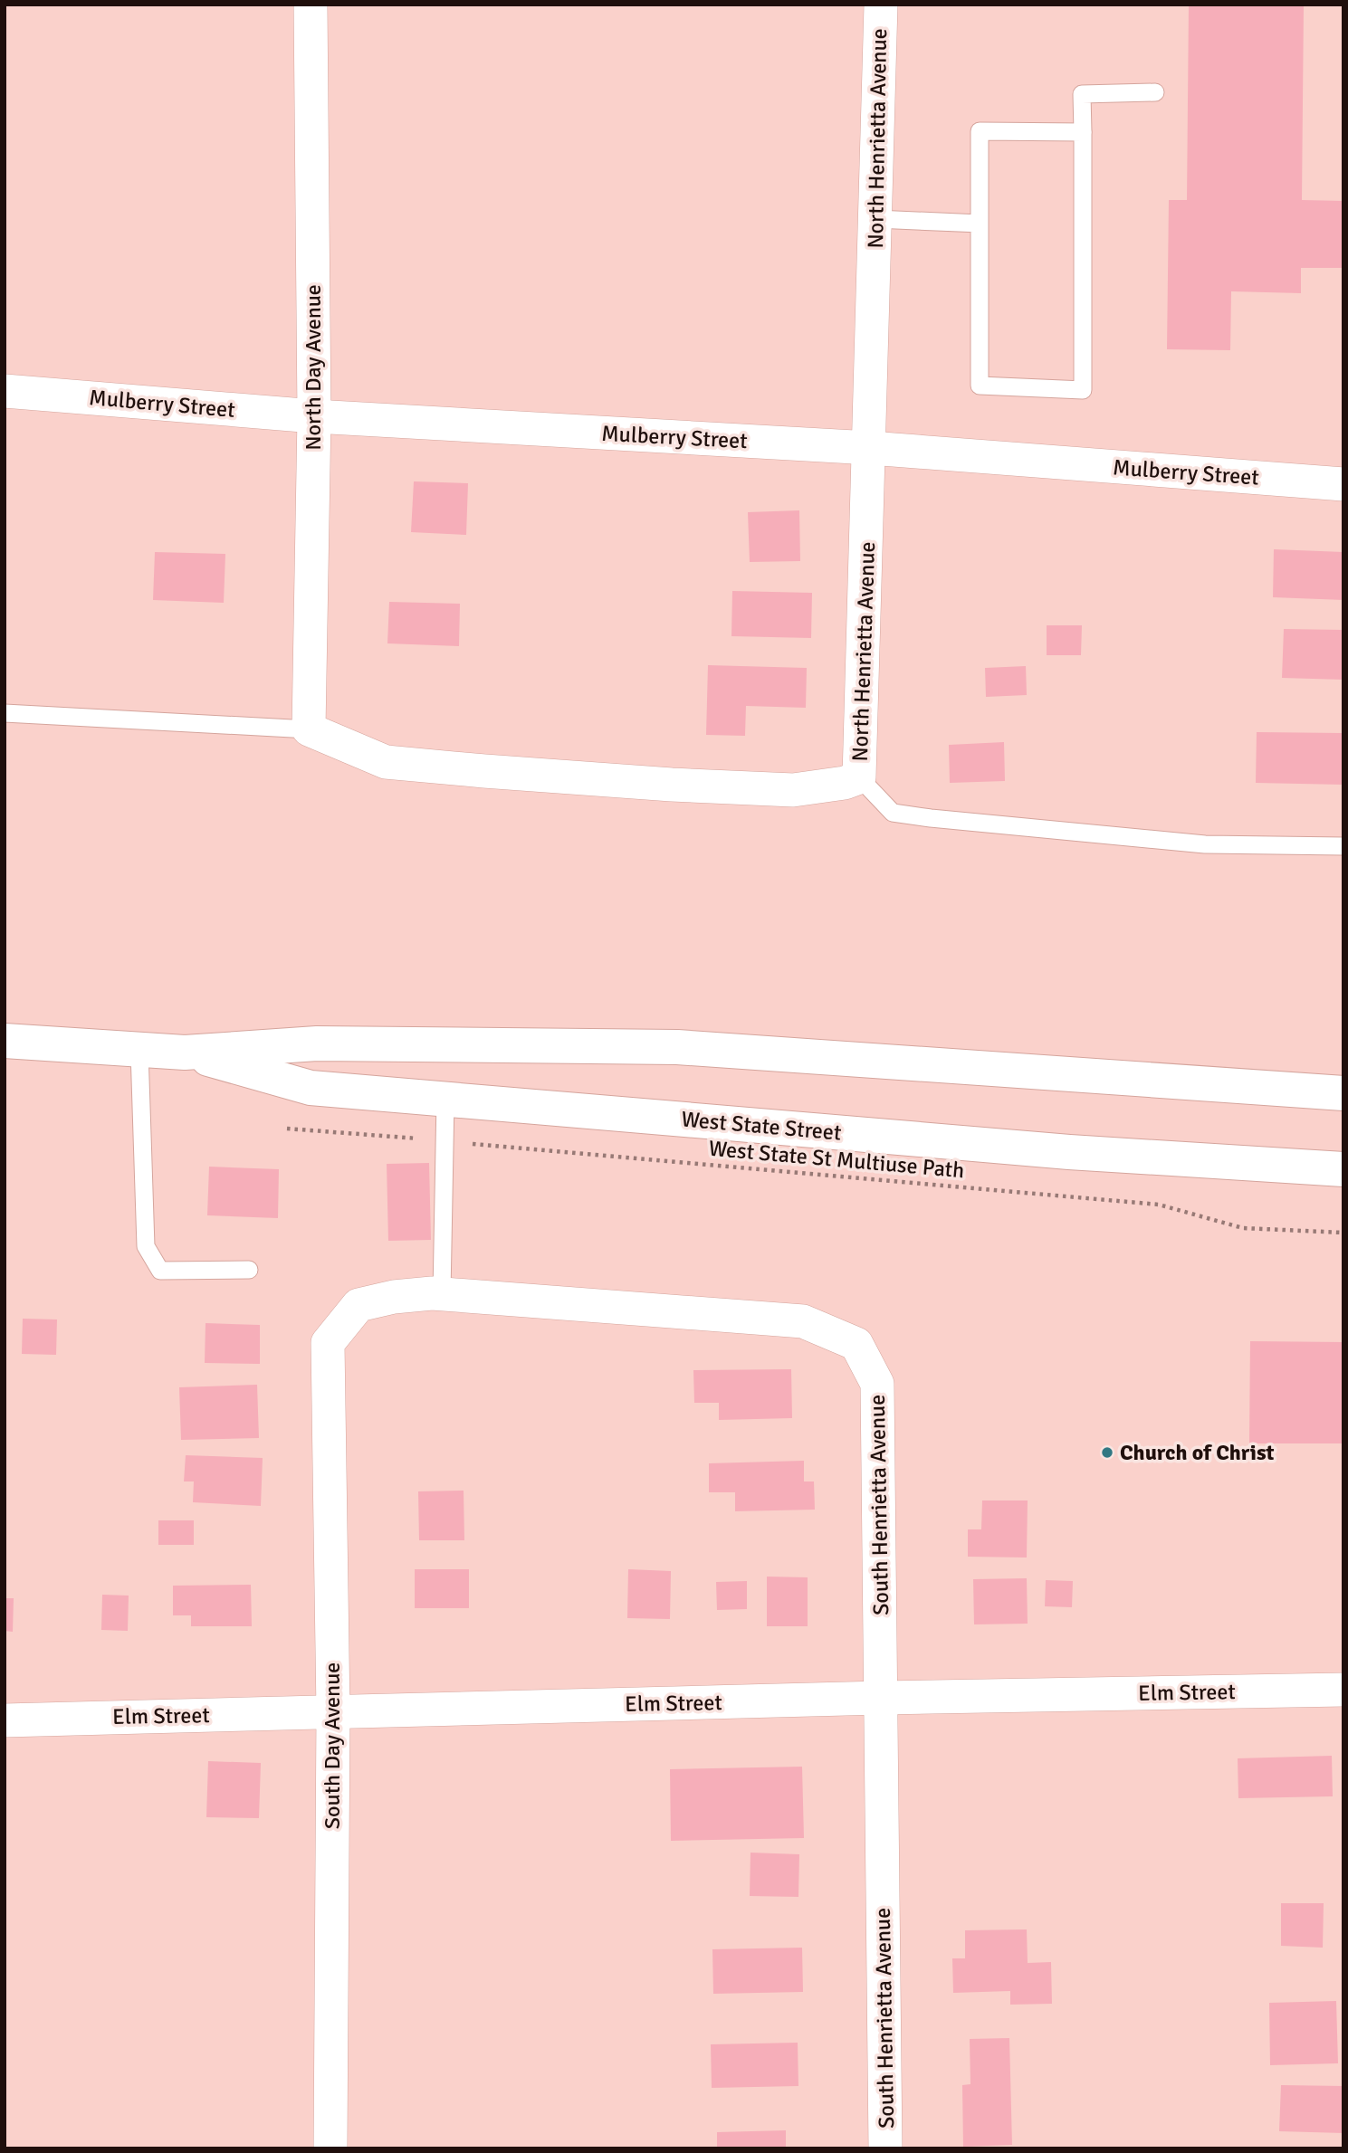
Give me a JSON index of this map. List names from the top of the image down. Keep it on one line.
{"streets":{"main road":["West State Street"],"street":["North Henrietta Avenue","North Day Avenue","Mulberry Street","South Henrietta Avenue","Elm Street","South Day Avenue"],"path":["West State St Multiuse Path"]},"crossings":[["North Henrietta Avenue","North Day Avenue"],["North Henrietta Avenue","Mulberry Street"],["North Day Avenue","Mulberry Street"],["South Henrietta Avenue","Elm Street"],["South Henrietta Avenue","South Day Avenue"],["Elm Street","South Day Avenue"]],"places":["Church of Christ"]}
